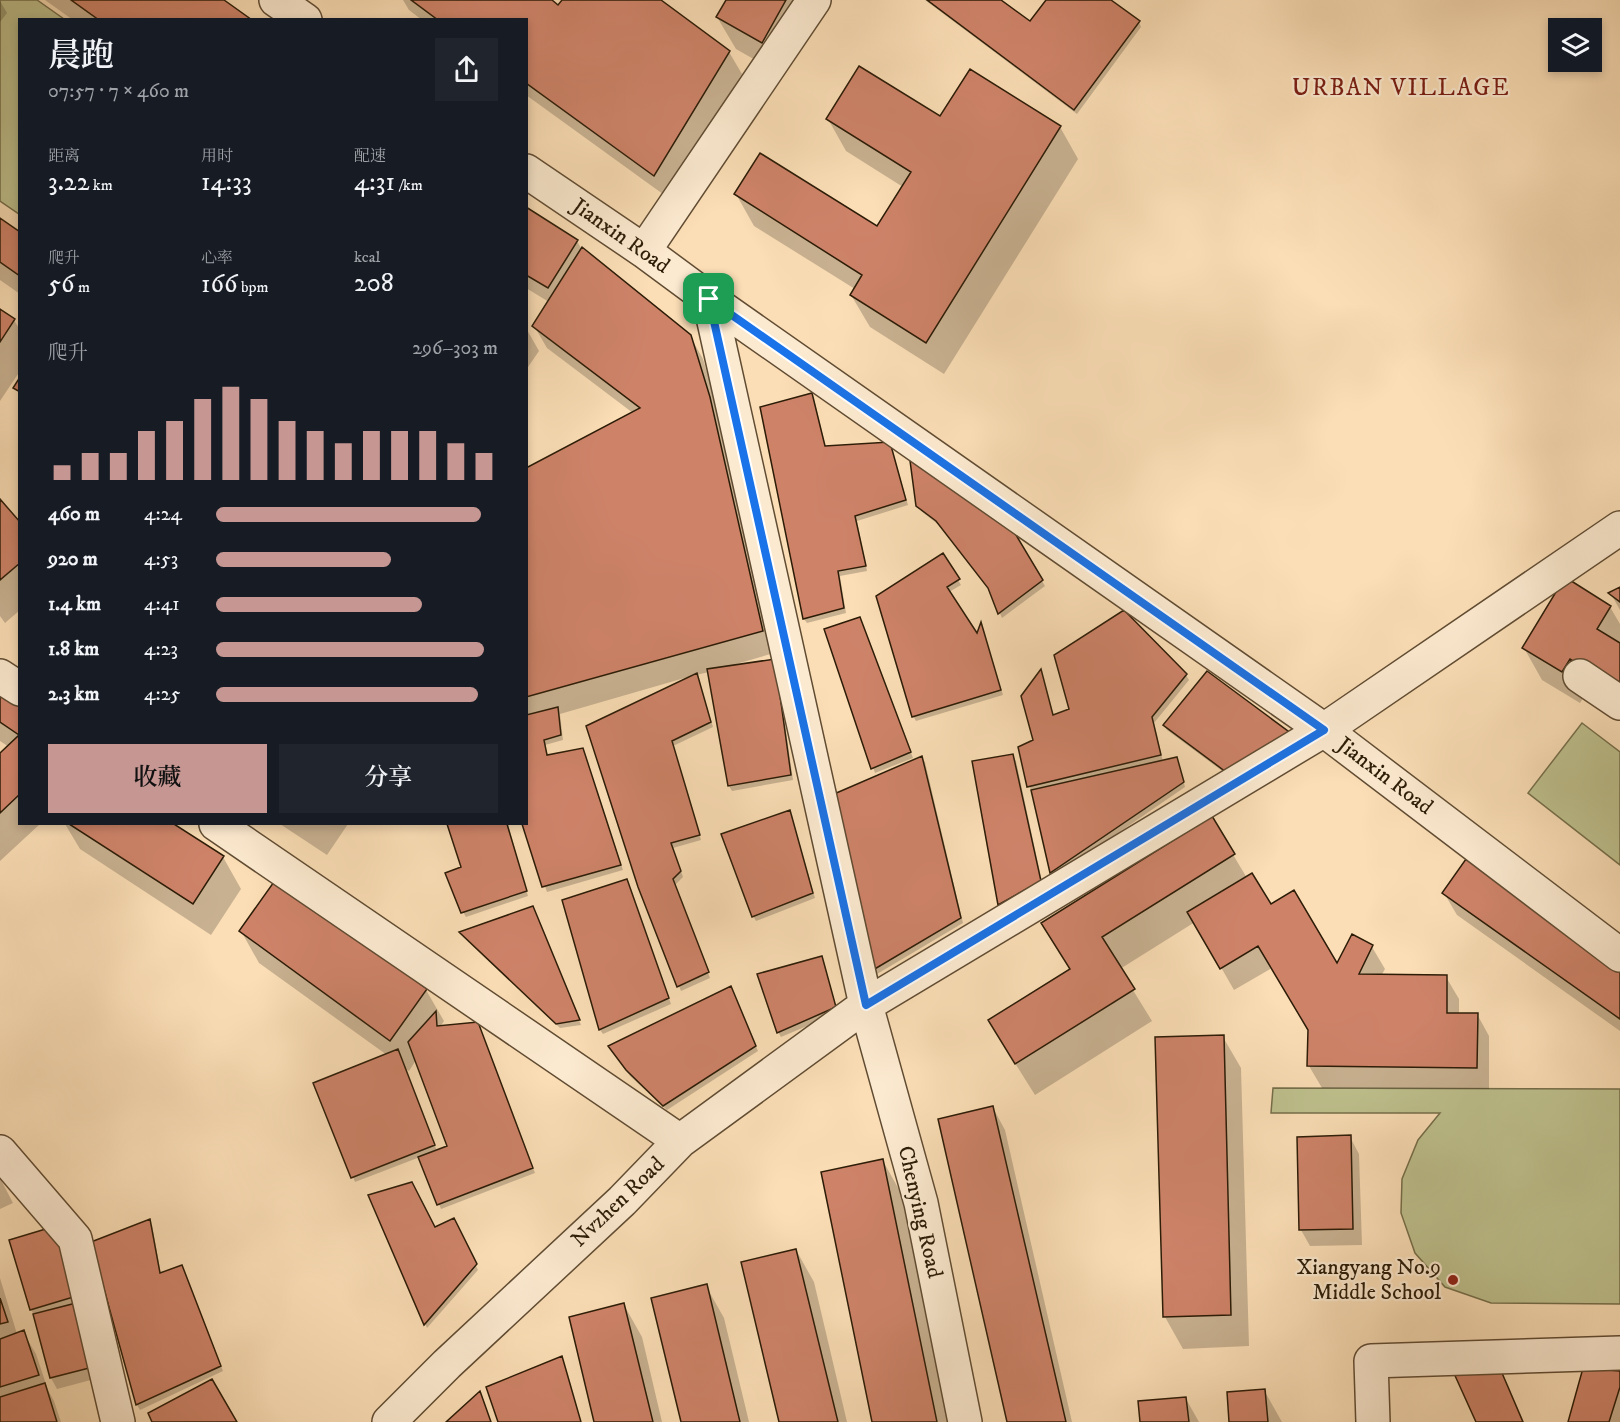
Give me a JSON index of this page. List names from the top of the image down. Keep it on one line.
{"streets":{"street":["Jianxin Road","Nvzhen Road","Chenying Road"]},"crossings":[["Jianxin Road","Nvzhen Road"],["Jianxin Road","Chenying Road"],["Nvzhen Road","Chenying Road"]],"districts":["URBAN VILLAGE"],"places":["Xiangyang No.9 Middle School"],"page":{"heading":["晨跑","07:57 · 7 × 460 m"],"stats":[["距离","3.22 km"],["用时","14:33"],["配速","4:31 /km"],["爬升","56 m"],["心率","166 bpm"],["kcal","208"]],"chart":["爬升","296–303 m"],"list":[{"name":"460 m","note":"4:24"},{"name":"920 m","note":"4:53"},{"name":"1.4 km","note":"4:41"},{"name":"1.8 km","note":"4:23"},{"name":"2.3 km","note":"4:25"}],"buttons":["收藏","分享"]}}
